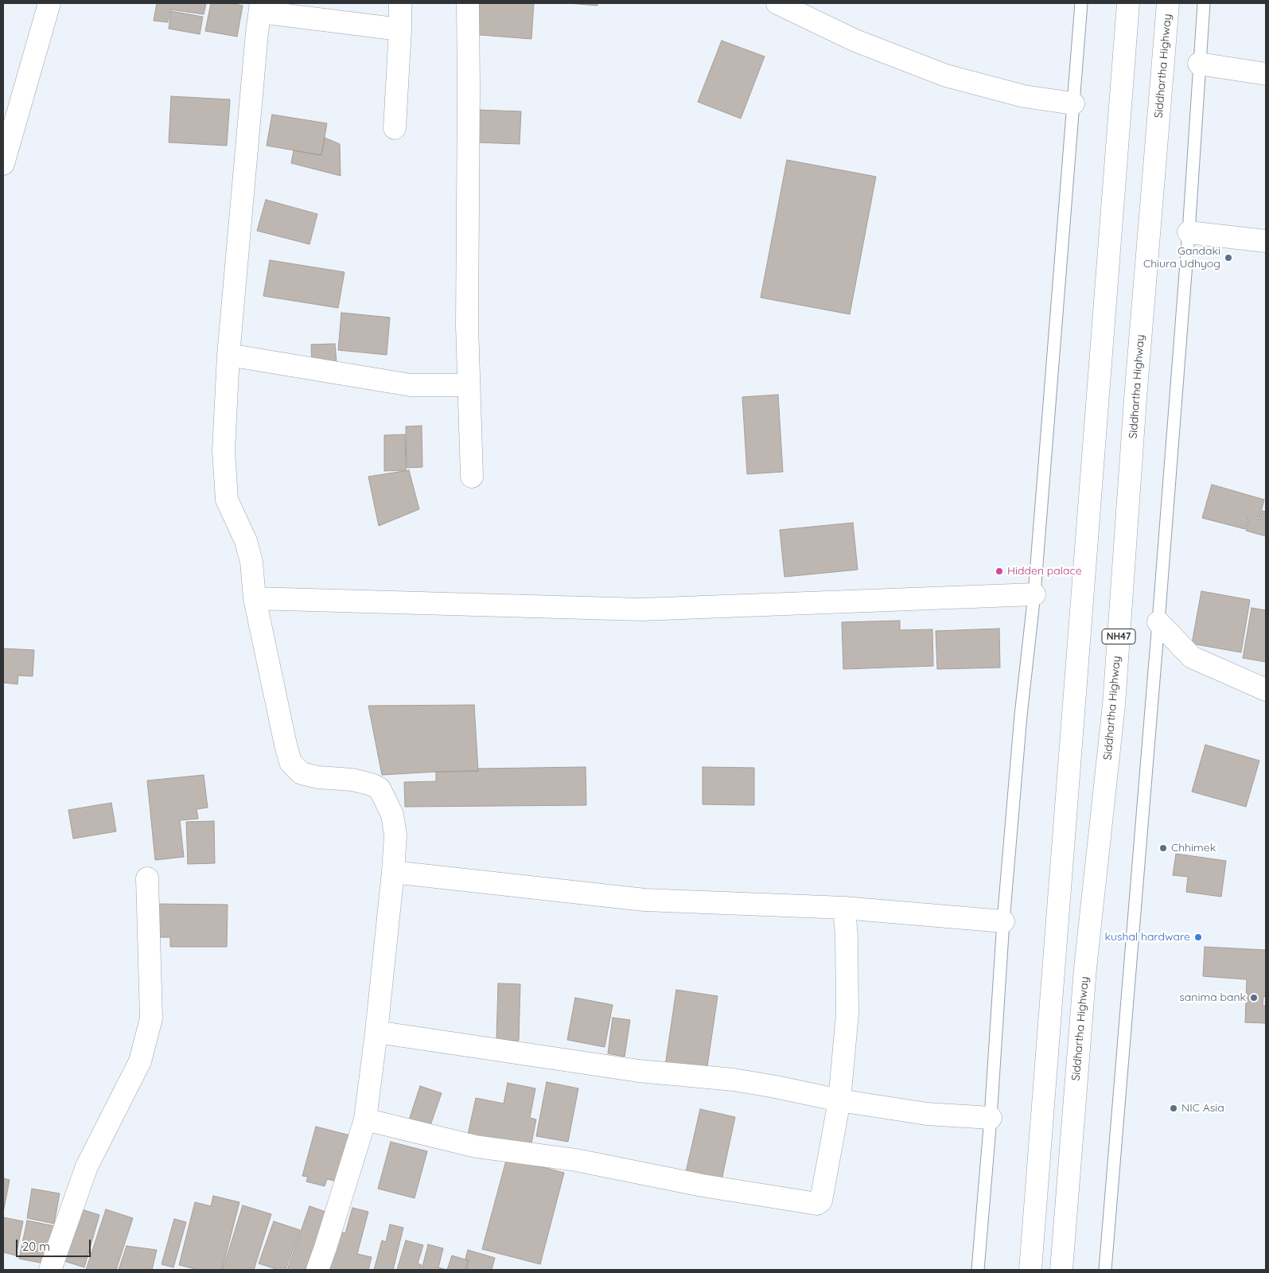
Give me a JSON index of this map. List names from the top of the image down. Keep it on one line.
{"streets":{"main road":["Siddhartha Highway","NH47"]},"places":["Gandaki Chiura Udhyog","Hidden palace","Chhimek","kushal hardware","sanima bank","NIC Asia"],"scale_bar":"20 m"}
